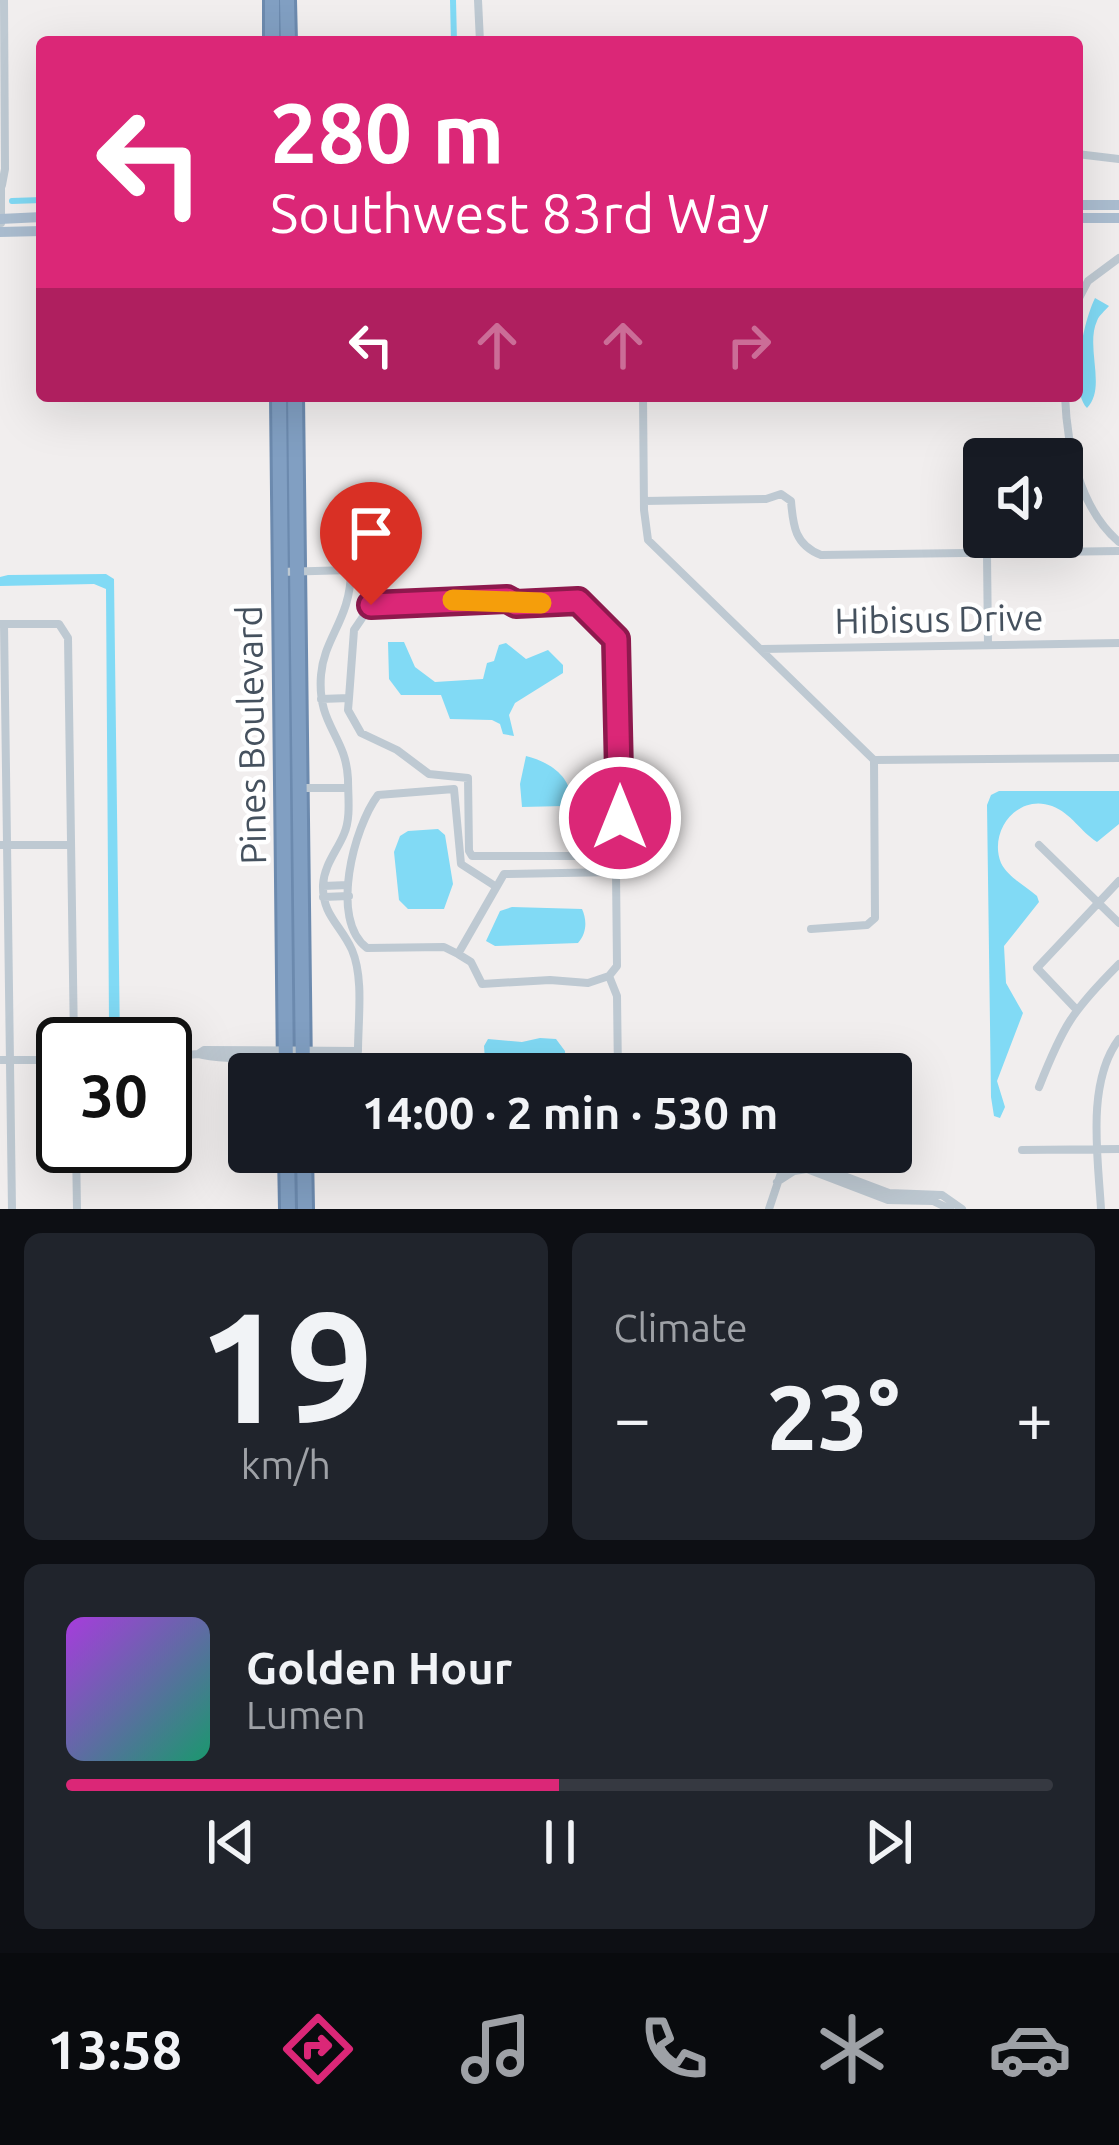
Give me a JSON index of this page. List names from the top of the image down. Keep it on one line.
{"streets":{"highway":["Pines Boulevard"],"street":["Hibisus Drive"]},"page":{"turn":["280 m","Southwest 83rd Way"],"limit":"30","trip":"14:00 · 2 min · 530 m","tile":[["19","km/h"],"Climate"],"heat":["−","23°","+"],"song":["Golden Hour","Lumen"],"tabs":"13:58"}}
